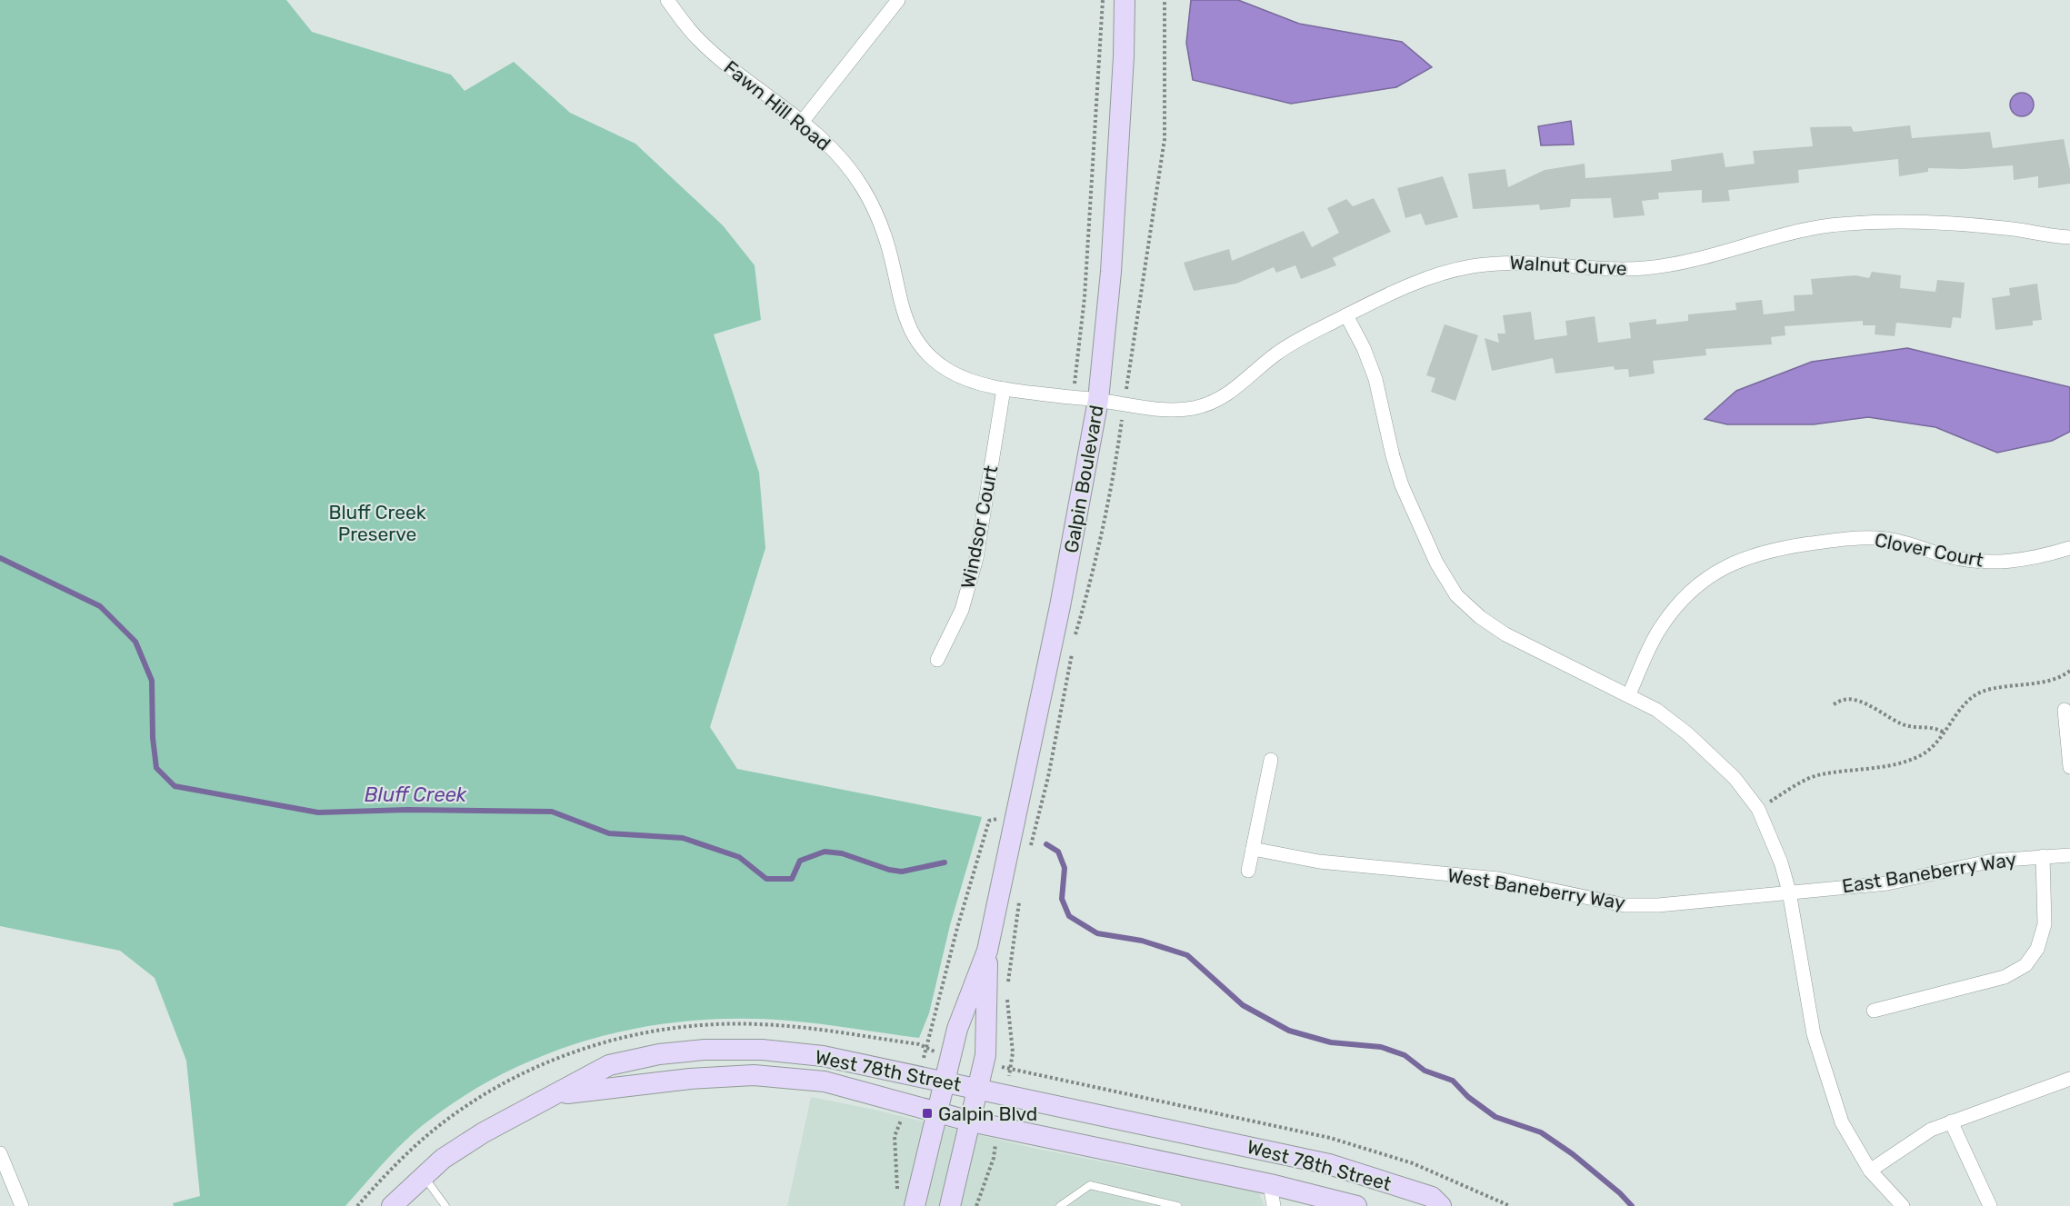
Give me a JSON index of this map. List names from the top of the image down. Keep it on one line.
{"streets":{"street":["Fawn Hill Road","Walnut Curve","Galpin Boulevard","Windsor Court","Clover Court","East Baneberry Way","West Baneberry Way","West 78th Street"]},"crossings":[["Fawn Hill Road","Walnut Curve"],["Fawn Hill Road","Galpin Boulevard"],["Fawn Hill Road","Windsor Court"],["Walnut Curve","Galpin Boulevard"],["Galpin Boulevard","West 78th Street"],["East Baneberry Way","West Baneberry Way"]],"water":["Bluff Creek"],"parks":["Bluff Creek Preserve"],"places":{"transit":["Galpin Blvd"]}}
